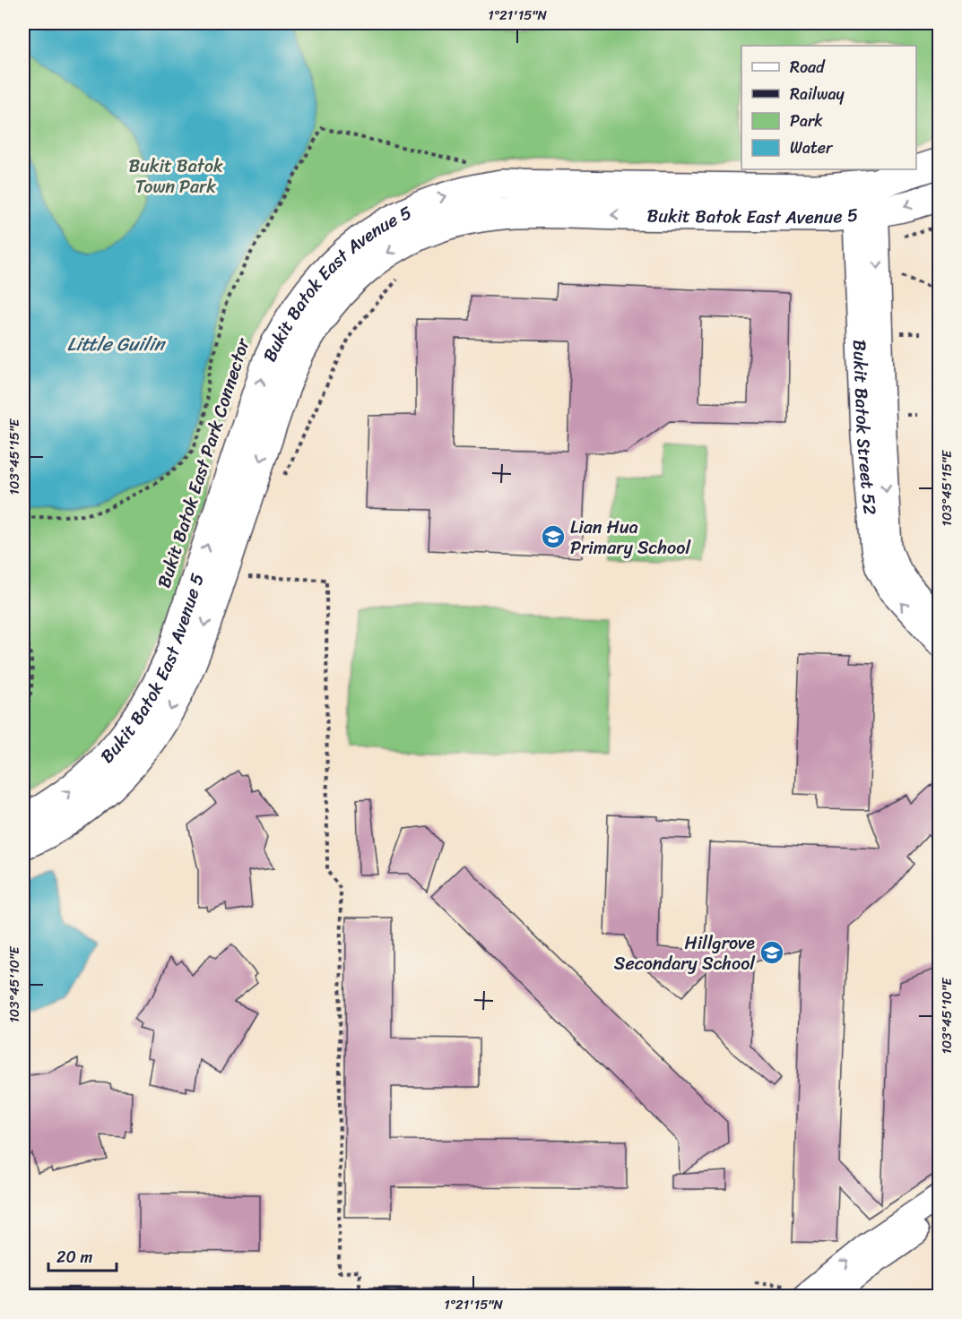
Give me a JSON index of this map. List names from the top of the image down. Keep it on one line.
{"streets":{"street":["Bukit Batok East Avenue 5","Bukit Batok Street 52"]},"crossings":[["Bukit Batok East Avenue 5","Bukit Batok Street 52"]],"water":["Little Guilin"],"parks":["Bukit Batok Town Park"],"places":{"school or university":["Lian Hua Primary School","Hillgrove Secondary School"]},"legend":["Road","Railway","Park","Water"],"scale_bar":"20 m","coordinates":["1°21'15\"N","103°45'15\"E","103°45'10\"E"]}
